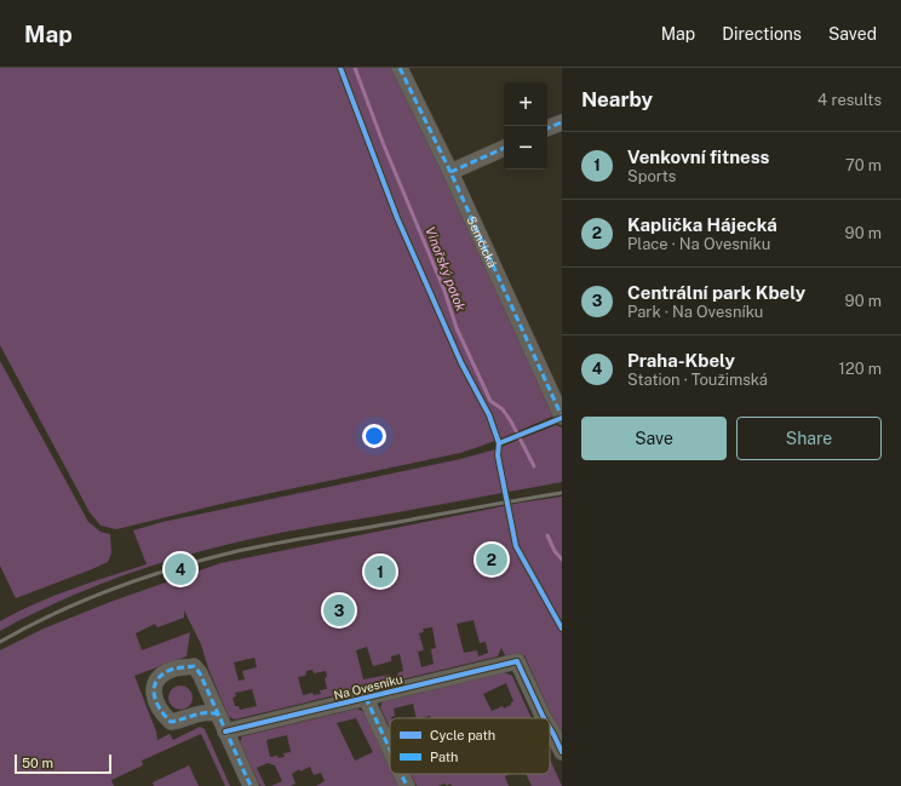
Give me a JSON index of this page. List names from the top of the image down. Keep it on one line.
{"streets":{"street":["Semčická","Na Ovesníku"]},"water":["Vinořský potok"],"legend":["Cycle path","Path"],"scale_bar":"50 m","page":{"header":"Map","nav":["Map","Directions","Saved"],"heading":["Nearby","4 results"],"map_buttons":["+","−"],"list":[{"mark":"1","name":"Venkovní fitness","note":"Sports","value":"70 m"},{"mark":"2","name":"Kaplička Hájecká","note":"Place · Na Ovesníku","value":"90 m"},{"mark":"3","name":"Centrální park Kbely","note":"Park · Na Ovesníku","value":"90 m"},{"mark":"4","name":"Praha-Kbely","note":"Station · Toužimská","value":"120 m"}],"buttons":["Save","Share"],"pins":["2","4","1","3"],"scale":"50 m"}}
